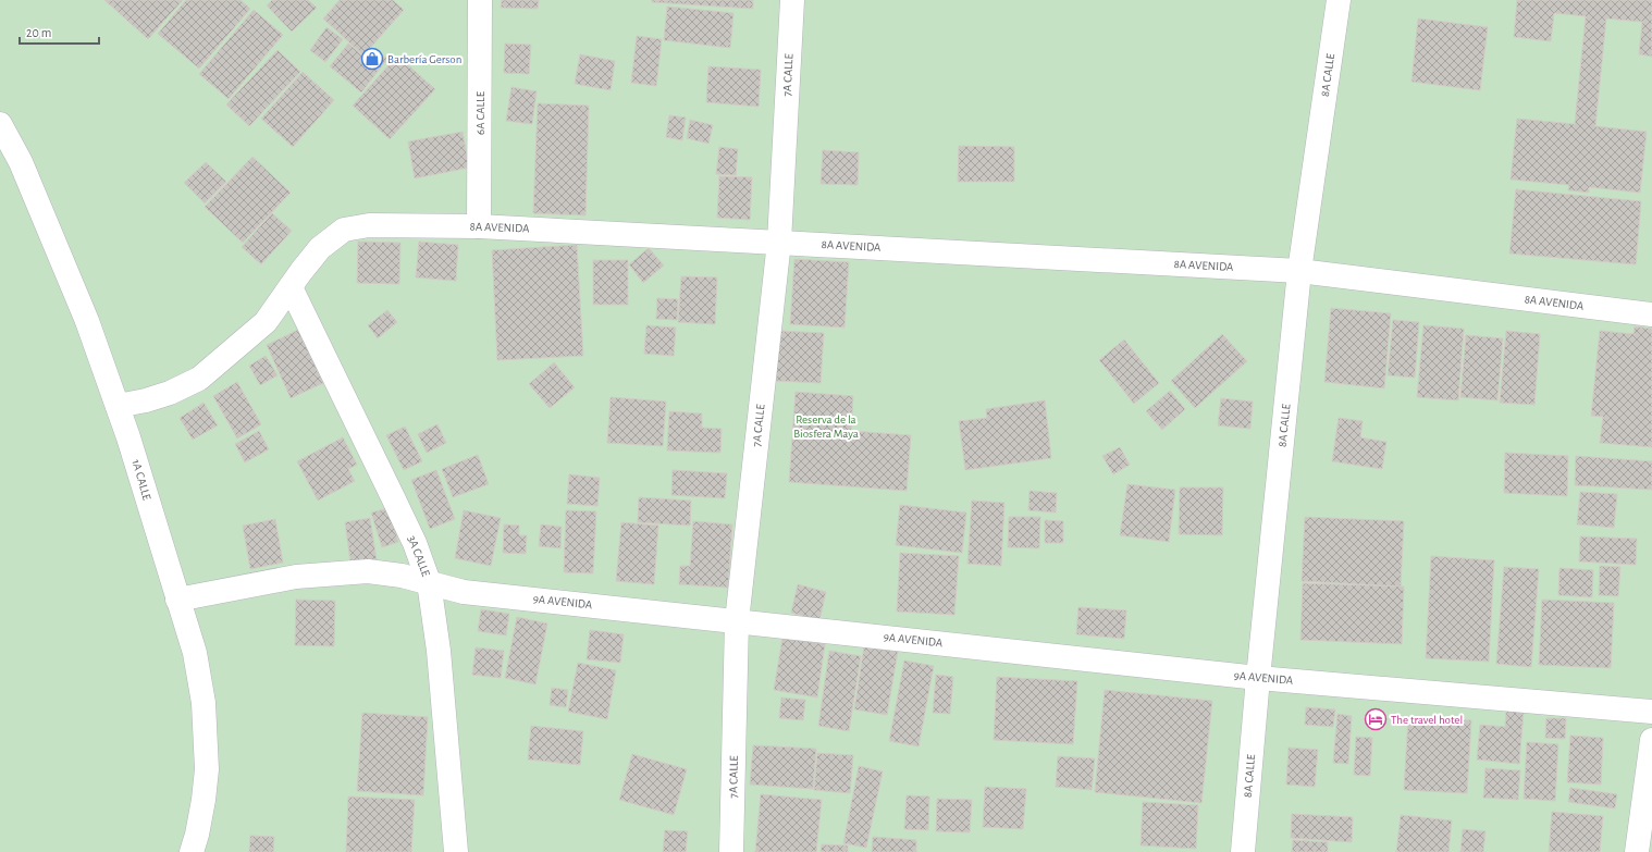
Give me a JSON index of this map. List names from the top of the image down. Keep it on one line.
{"streets":{"street":["7A CALLE","8A CALLE","6A CALLE","8A AVENIDA","1A CALLE","3A CALLE","9A AVENIDA"]},"crossings":[["7A CALLE","8A AVENIDA"],["7A CALLE","9A AVENIDA"],["8A CALLE","8A AVENIDA"],["8A CALLE","9A AVENIDA"],["6A CALLE","8A AVENIDA"],["8A AVENIDA","1A CALLE"],["8A AVENIDA","3A CALLE"],["1A CALLE","9A AVENIDA"],["3A CALLE","9A AVENIDA"]],"parks":["Reserva de la Biosfera Maya"],"places":{"shop":["Barbería Gerson"],"hotel":["The travel hotel"]},"scale_bar":"20 m"}
